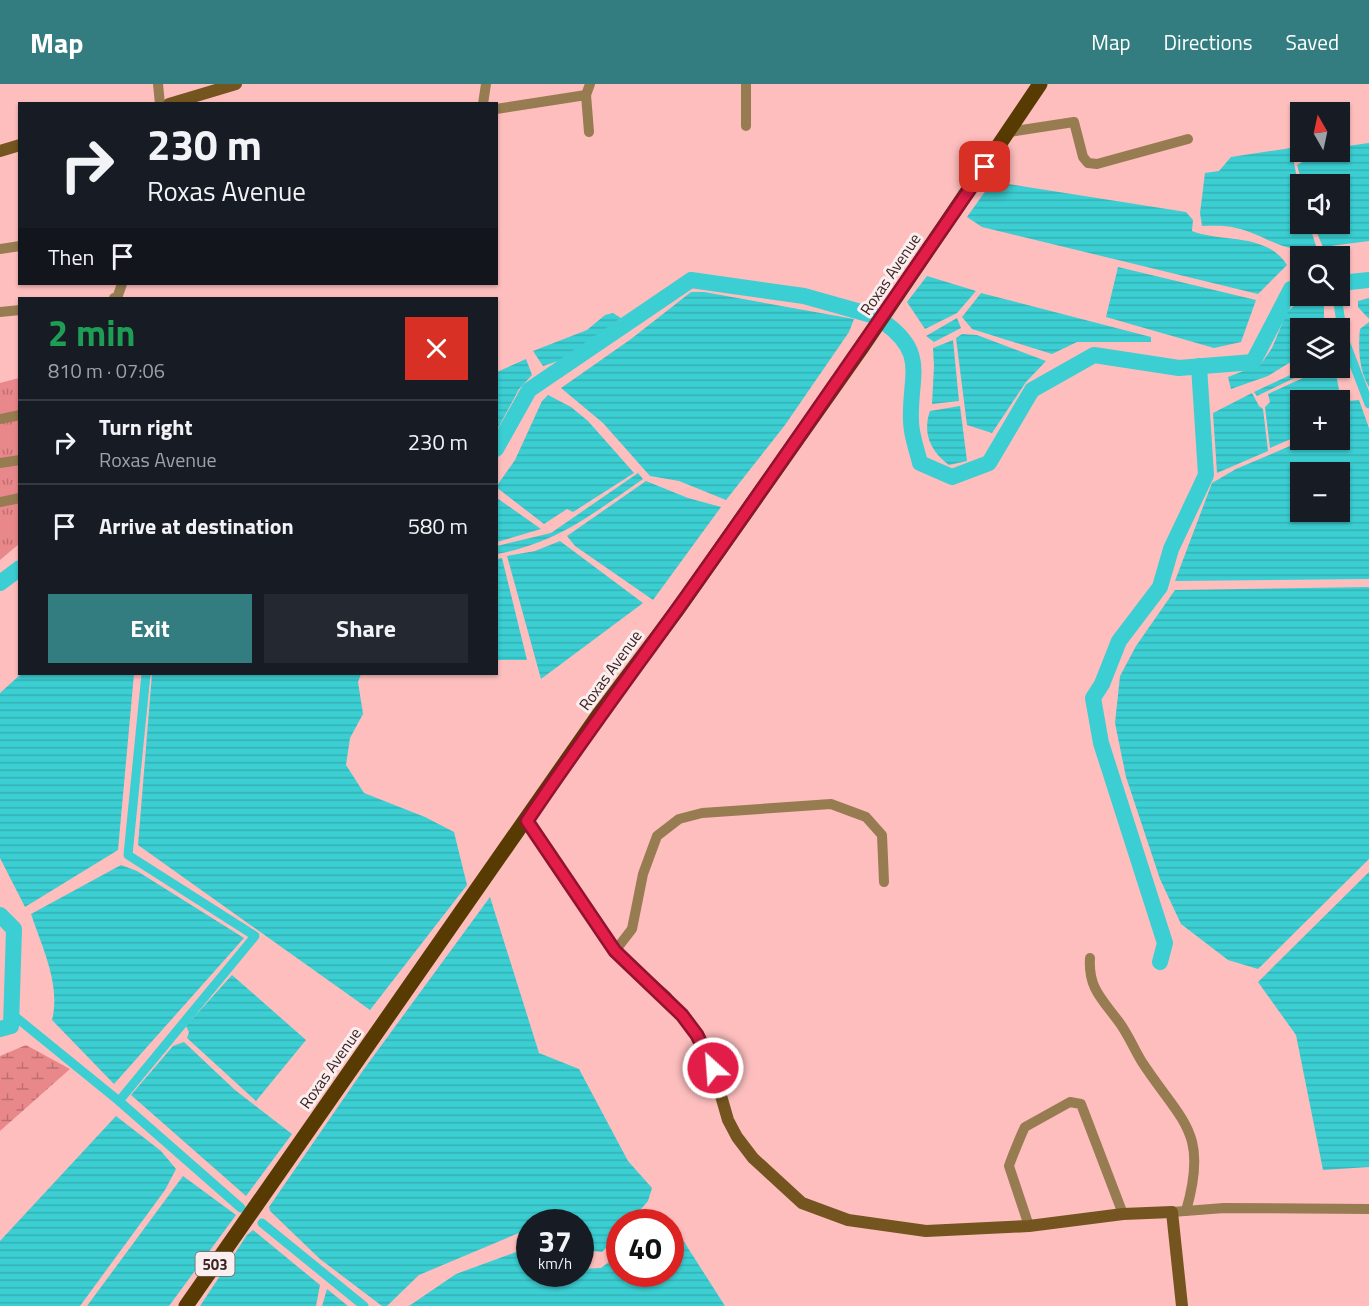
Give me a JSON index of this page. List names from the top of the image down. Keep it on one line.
{"streets":{"main road":["Roxas Avenue","503"]},"north":"top","page":{"header":"Map","nav":["Map","Directions","Saved"],"map_buttons":["+","−"],"turn":["230 m","Roxas Avenue"],"then":"Then","heading":["2 min","810 m · 07:06"],"list":[{"name":"Turn right","note":"Roxas Avenue","value":"230 m"},{"name":"Arrive at destination","value":"580 m"}],"buttons":["Exit","Share"],"speed":"37 km/h","limit":"40"}}
